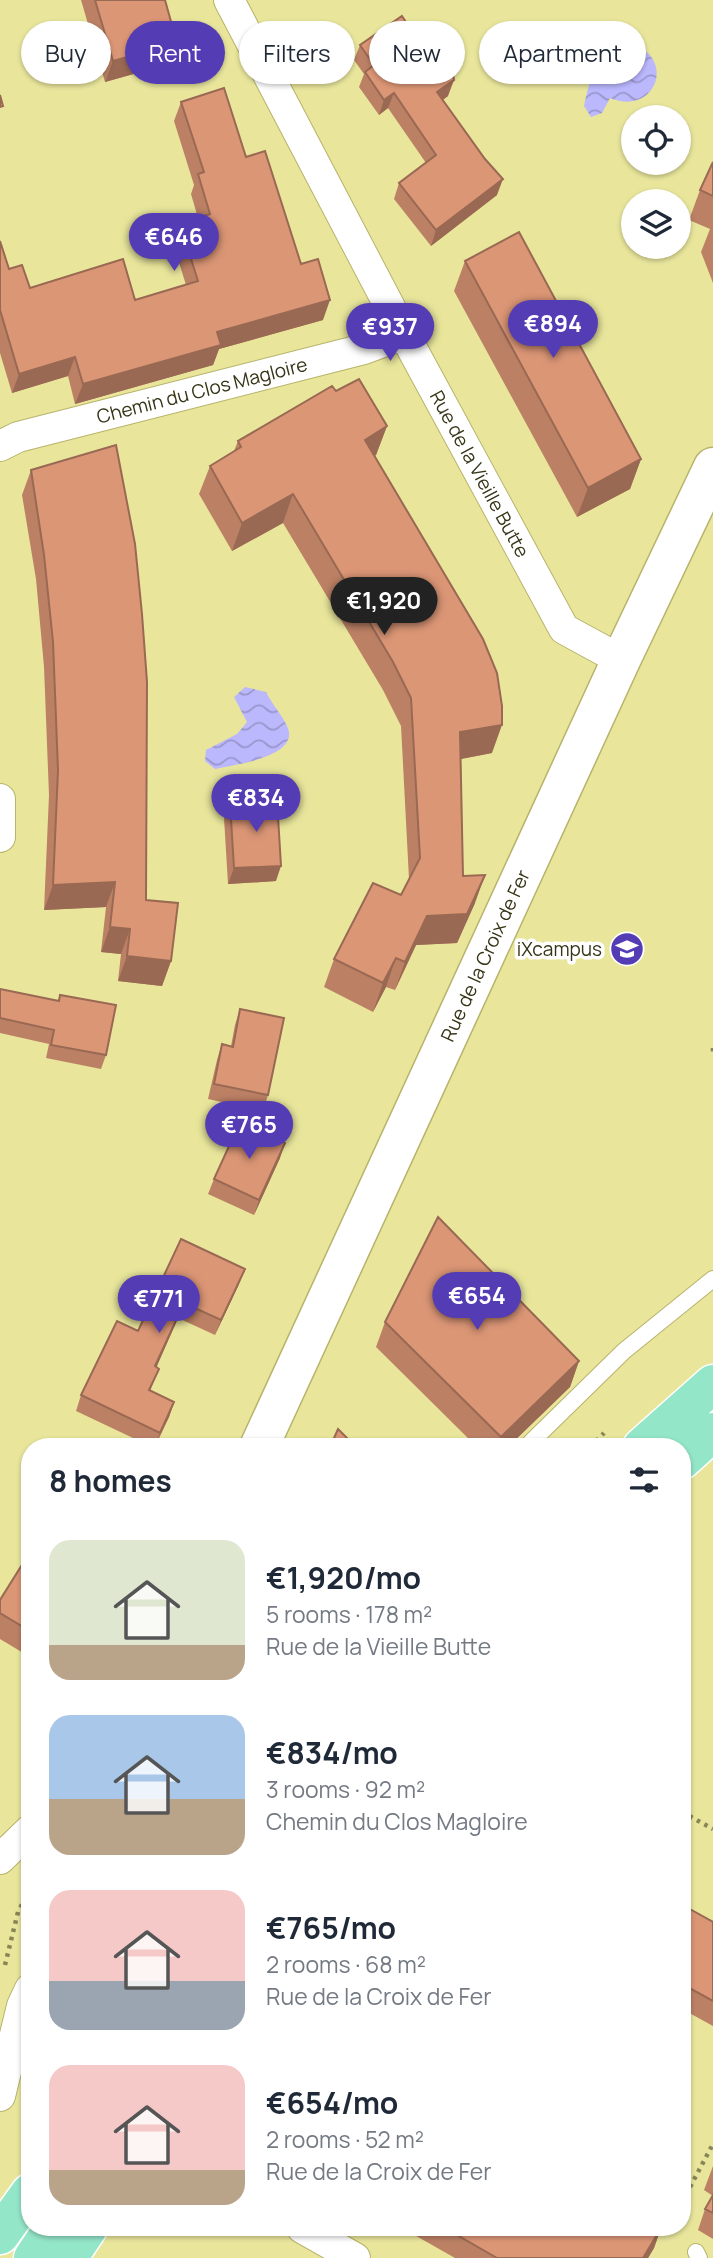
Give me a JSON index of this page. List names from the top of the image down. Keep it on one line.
{"streets":{"street":["Chemin du Clos Magloire","Rue de la Vieille Butte","Rue de la Croix de Fer"]},"crossings":[["Chemin du Clos Magloire","Rue de la Vieille Butte"],["Rue de la Vieille Butte","Rue de la Croix de Fer"]],"places":{"school or university":["iXcampus"]},"page":{"chip":["Buy","Rent","Filters","New","Apartment"],"price":["€646","€894","€937","€1,920","€834","€765","€654","€771"],"heading":"8 homes","list":[{"name":"€1,920/mo","note":"5 rooms · 178 m² · Rue de la Vieille Butte"},{"name":"€834/mo","note":"3 rooms · 92 m² · Chemin du Clos Magloire"},{"name":"€765/mo","note":"2 rooms · 68 m² · Rue de la Croix de Fer"},{"name":"€654/mo","note":"2 rooms · 52 m² · Rue de la Croix de Fer"}]}}
